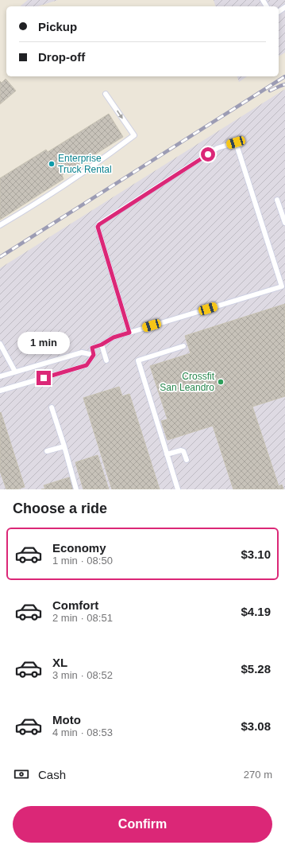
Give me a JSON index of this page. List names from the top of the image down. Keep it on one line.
{"places":["Enterprise Truck Rental","Crossfit San Leandro"],"page":{"banner":["Pickup","Drop-off"],"bubble":"1 min","heading":"Choose a ride","list":[{"name":"Economy","note":"1 min · 08:50","value":"$3.10"},{"name":"Comfort","note":"2 min · 08:51","value":"$4.19"},{"name":"XL","note":"3 min · 08:52","value":"$5.28"},{"name":"Moto","note":"4 min · 08:53","value":"$3.08"}],"pay":["Cash","270 m"],"buttons":"Confirm"}}
